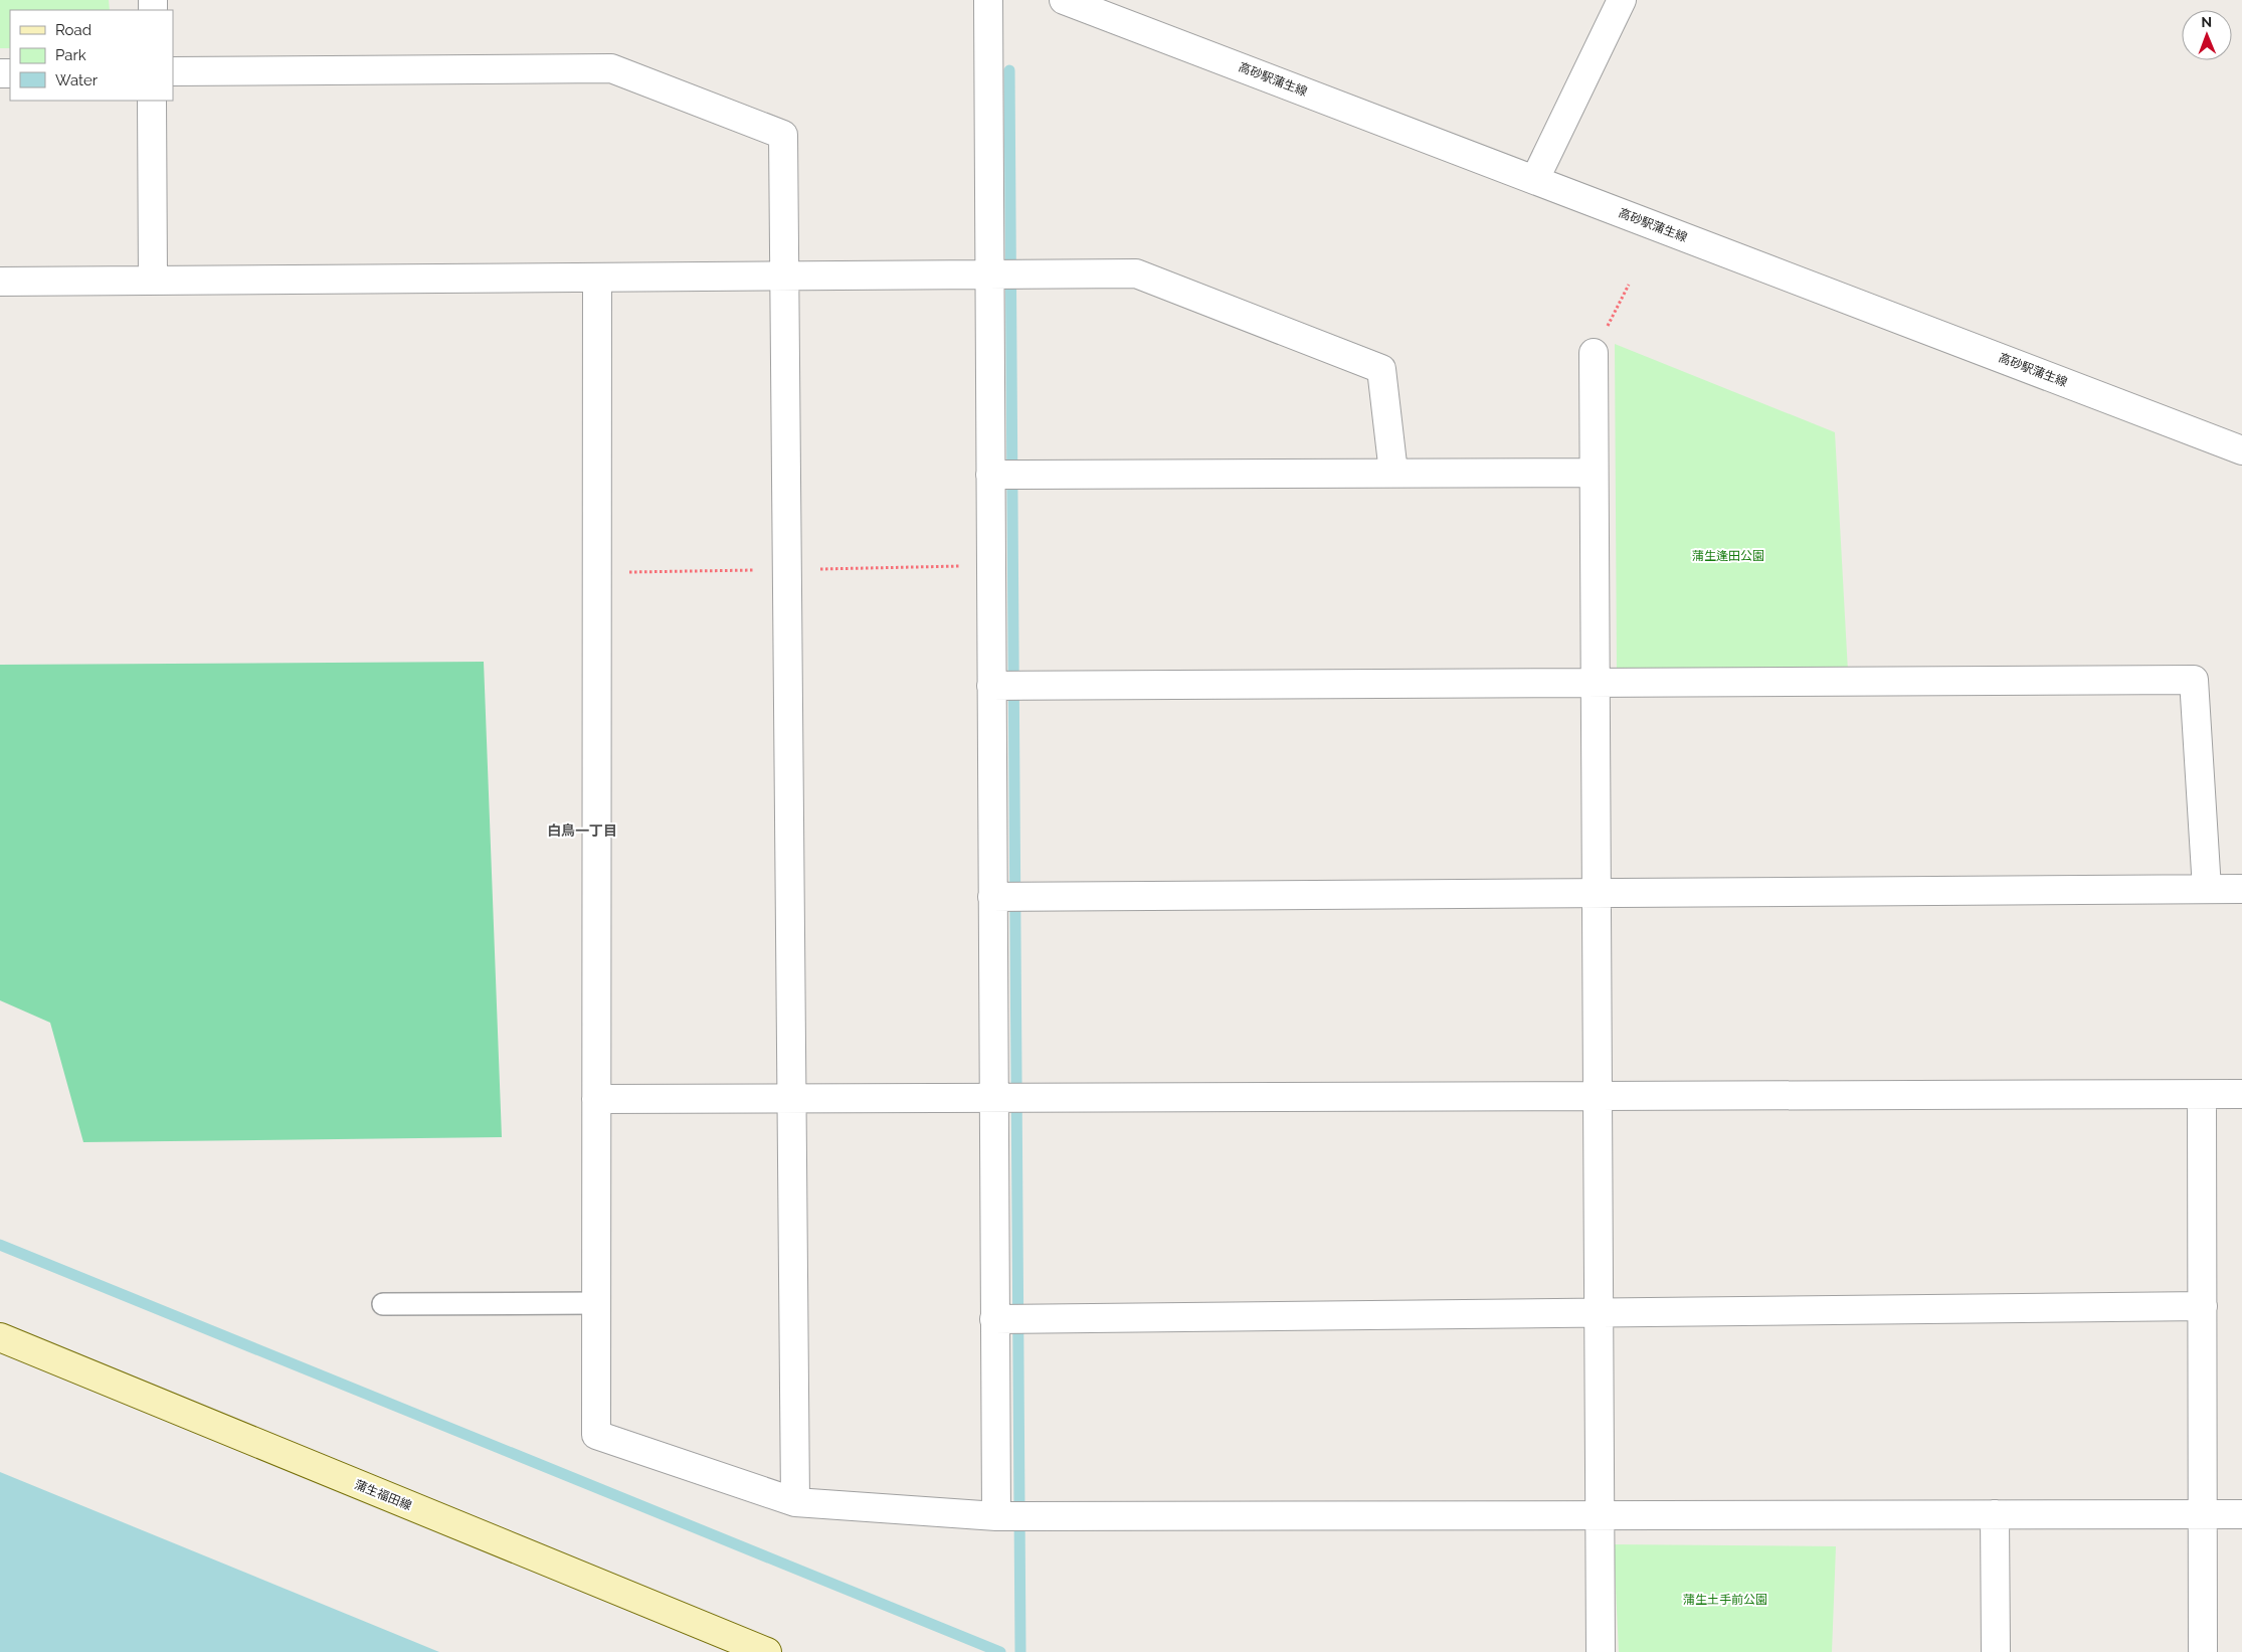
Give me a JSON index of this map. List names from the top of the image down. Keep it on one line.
{"streets":{"main road":["蒲生福田線"],"street":["高砂駅蒲生線"]},"districts":["白鳥一丁目"],"parks":["蒲生逢田公園","蒲生土手前公園"],"legend":["Road","Park","Water"],"north":"top"}
